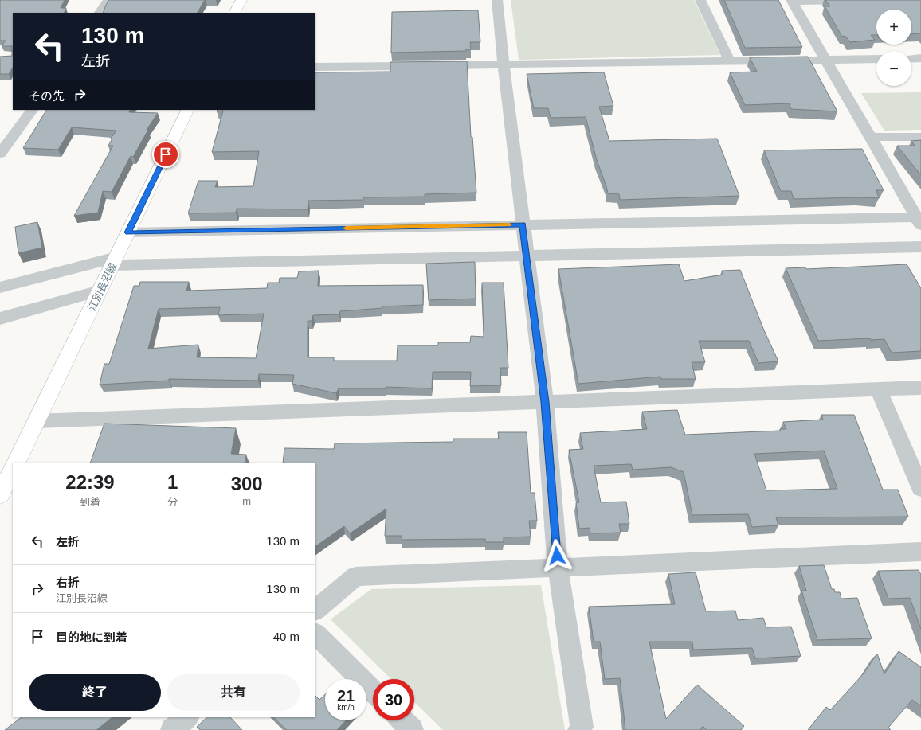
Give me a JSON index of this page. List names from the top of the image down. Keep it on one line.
{"streets":{"main road":["江別長沼線"]},"page":{"map_buttons":["+","−"],"turn":["130 m","左折"],"then":"その先","eta":["22:39","到着","1","分","300","m"],"list":[{"name":"左折","value":"130 m"},{"name":"右折","note":"江別長沼線","value":"130 m"},{"name":"目的地に到着","value":"40 m"}],"buttons":["終了","共有"],"speed":"21 km/h","limit":"30"}}
